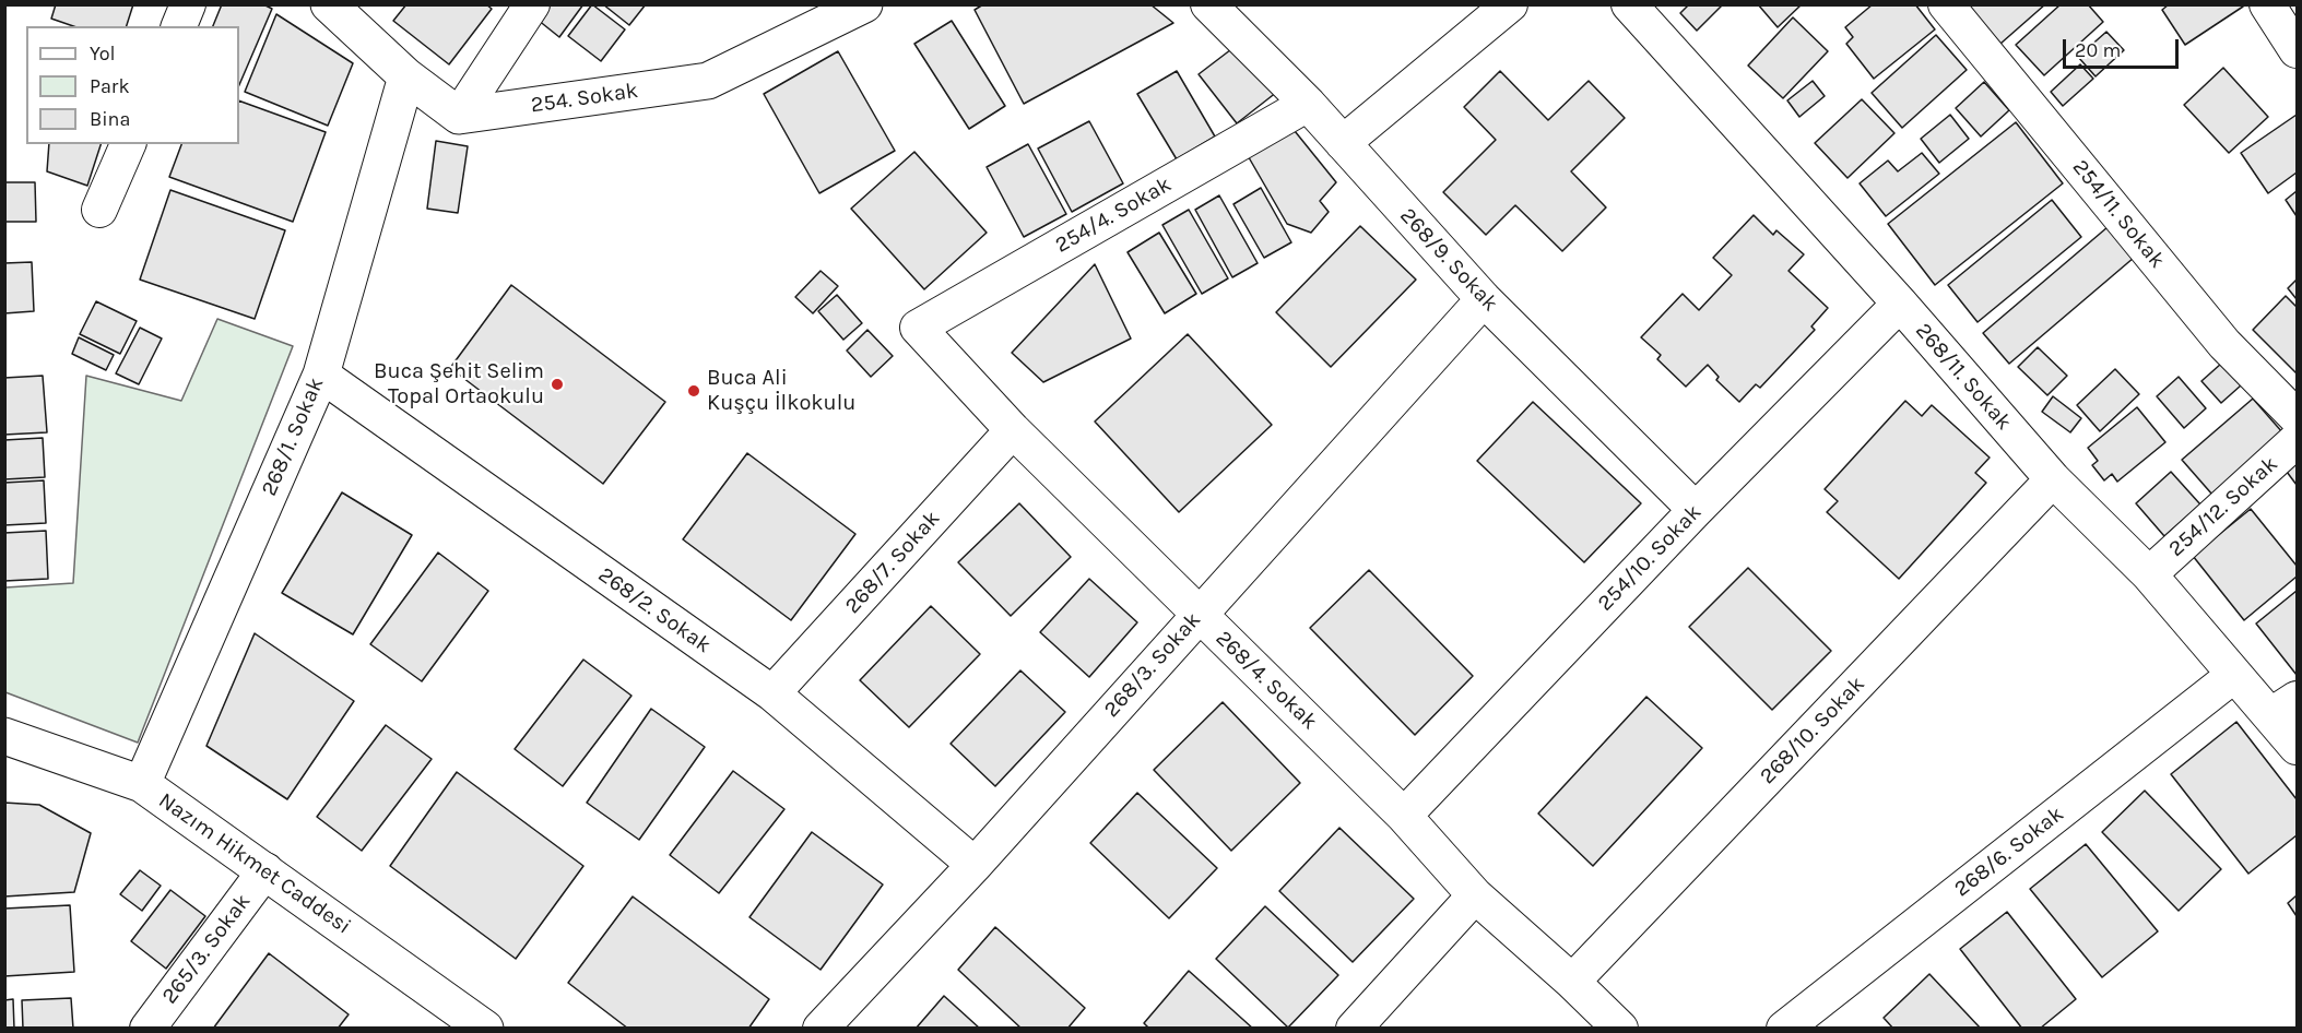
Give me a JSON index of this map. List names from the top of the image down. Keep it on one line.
{"streets":{"street":["254. Sokak","254/11. Sokak","254/4. Sokak","268/9. Sokak","268/11. Sokak","268/1. Sokak","254/12. Sokak","254/10. Sokak","268/7. Sokak","268/2. Sokak","268/3. Sokak","268/4. Sokak","268/10. Sokak","268/6. Sokak","Nazım Hikmet Caddesi","265/3. Sokak"]},"crossings":[["254/4. Sokak","268/9. Sokak"],["254/4. Sokak","268/4. Sokak"],["268/9. Sokak","254/10. Sokak"],["268/9. Sokak","268/3. Sokak"],["268/11. Sokak","254/12. Sokak"],["268/11. Sokak","254/10. Sokak"],["268/11. Sokak","268/10. Sokak"],["268/11. Sokak","268/6. Sokak"],["268/1. Sokak","268/2. Sokak"],["268/1. Sokak","Nazım Hikmet Caddesi"],["254/10. Sokak","268/4. Sokak"],["268/7. Sokak","268/2. Sokak"],["268/7. Sokak","268/4. Sokak"],["268/2. Sokak","268/3. Sokak"],["268/3. Sokak","268/4. Sokak"],["268/4. Sokak","268/10. Sokak"],["Nazım Hikmet Caddesi","265/3. Sokak"]],"places":["Buca Şehit Selim Topal Ortaokulu","Buca Ali Kuşçu İlkokulu"],"legend":["Yol","Park","Bina"],"scale_bar":"20 m"}
